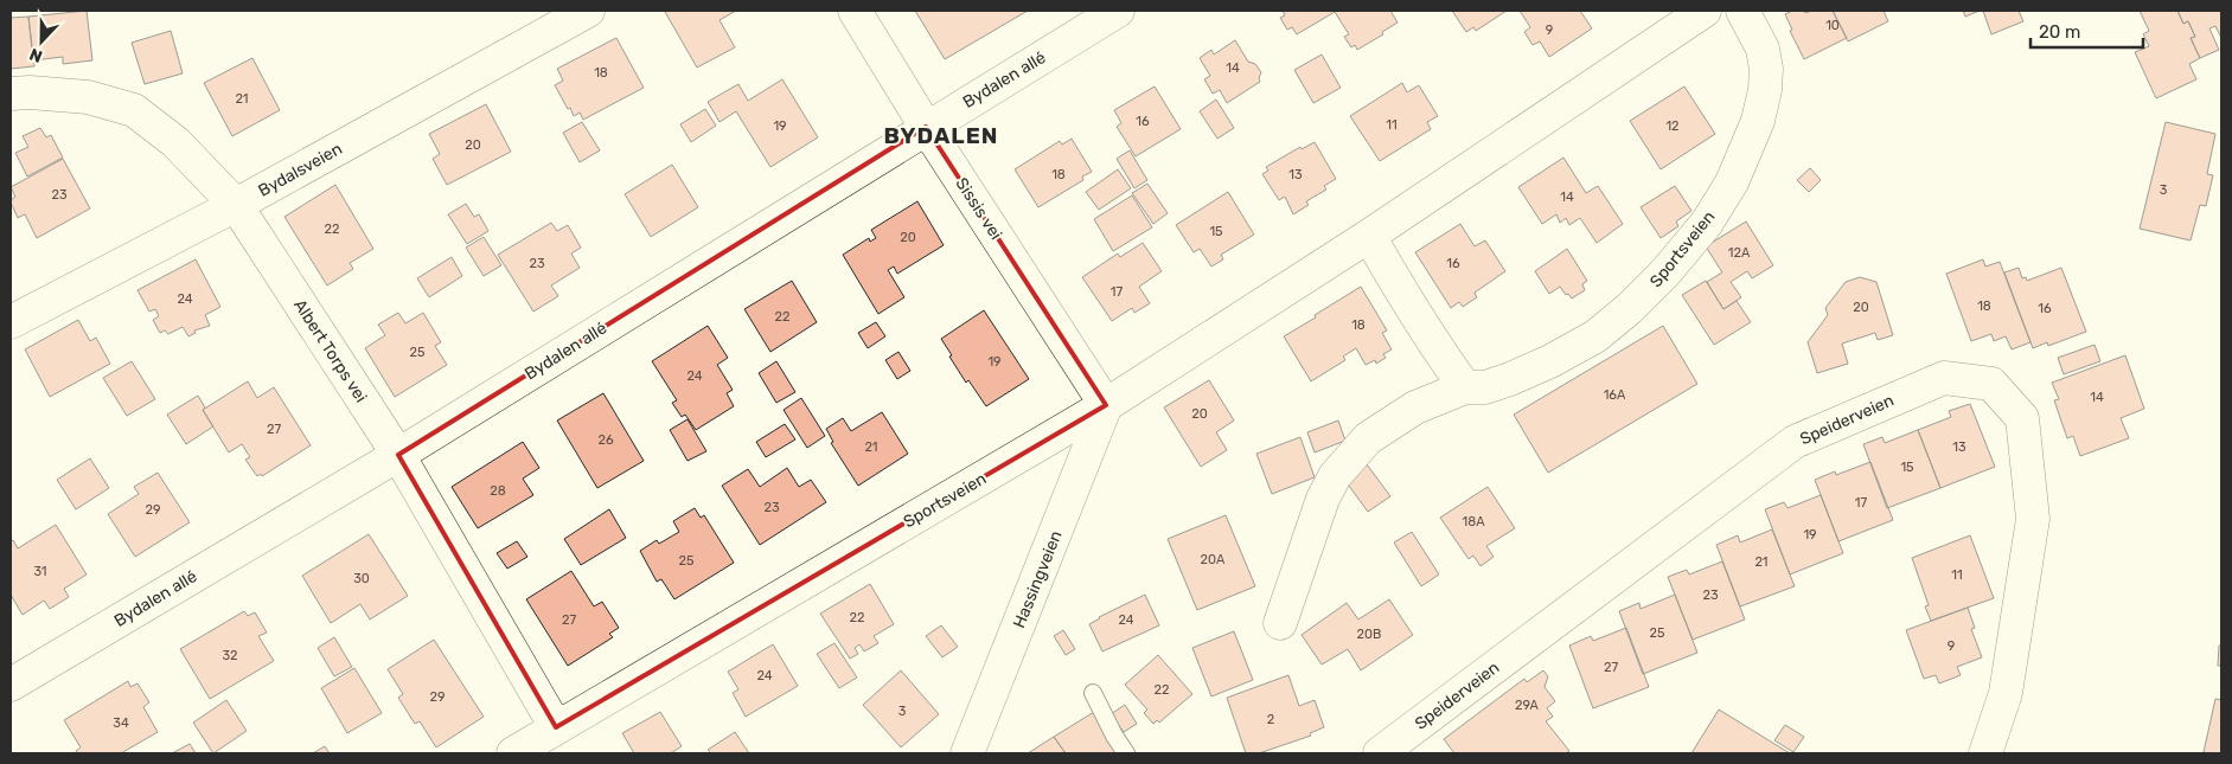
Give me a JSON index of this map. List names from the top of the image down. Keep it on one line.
{"streets":{"street":["Bydalen allé","Bydalsveien","Sissis vei","Sportsveien","Albert Torps vei","Speiderveien","Hassingveien"]},"crossings":[["Bydalen allé","Sissis vei"],["Bydalen allé","Albert Torps vei"],["Bydalsveien","Albert Torps vei"],["Sissis vei","Sportsveien"],["Sissis vei","Hassingveien"],["Sportsveien","Albert Torps vei"],["Sportsveien","Hassingveien"]],"districts":["BYDALEN"],"house_numbers":["10","9","14","18","21","16","11","19","12","20","18","13","3","23","14","22","15","20","12A","23","16","17","24","18","20","16","22","18","25","19","24","16A","14","20","27","26","21","13","15","28","17","23","29","18A","19","20A","25","21","31","11","30","23","22","27","24","25","20B","9","32","27","24","22","29","29A","3","2","34"],"scale_bar":"20 m","north":"bottom"}
